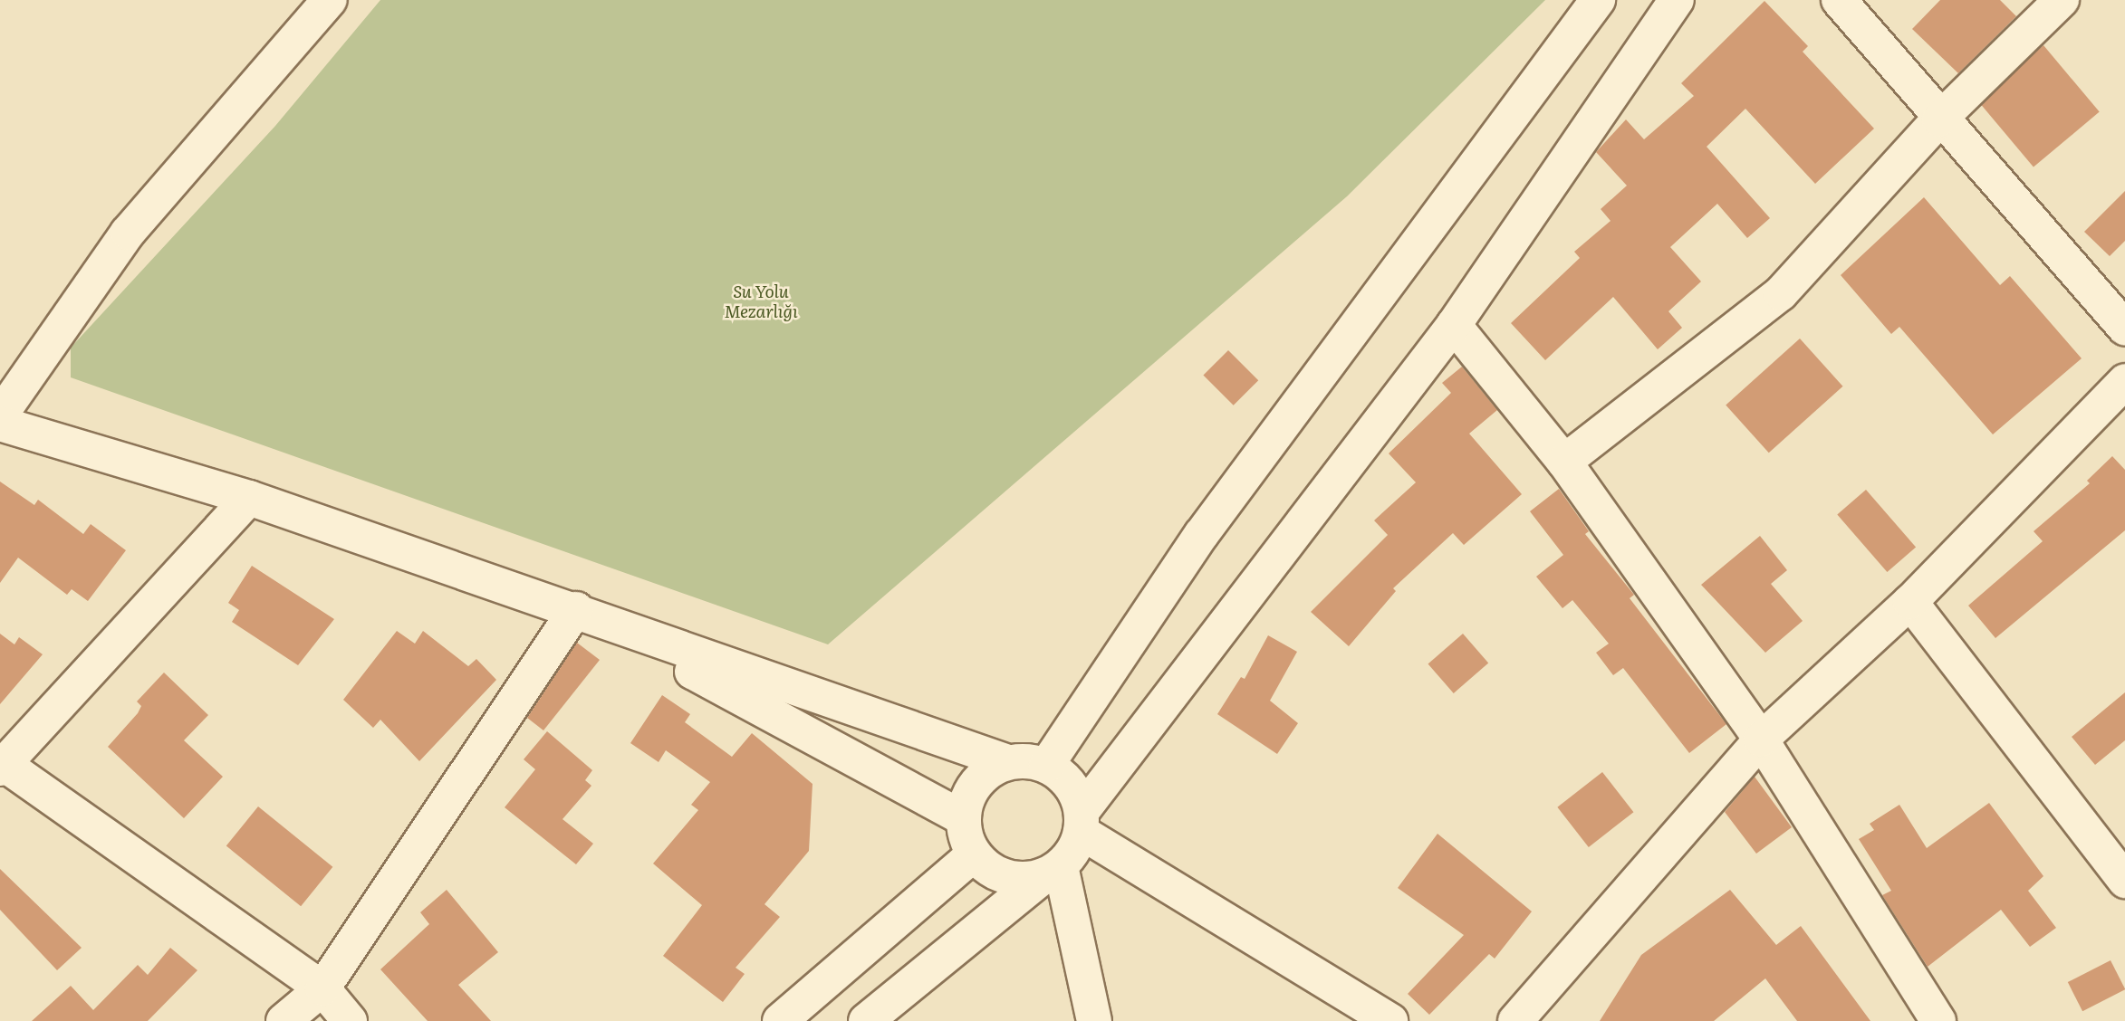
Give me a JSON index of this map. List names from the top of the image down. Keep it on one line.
{"parks":["Su Yolu Mezarlığı"]}
